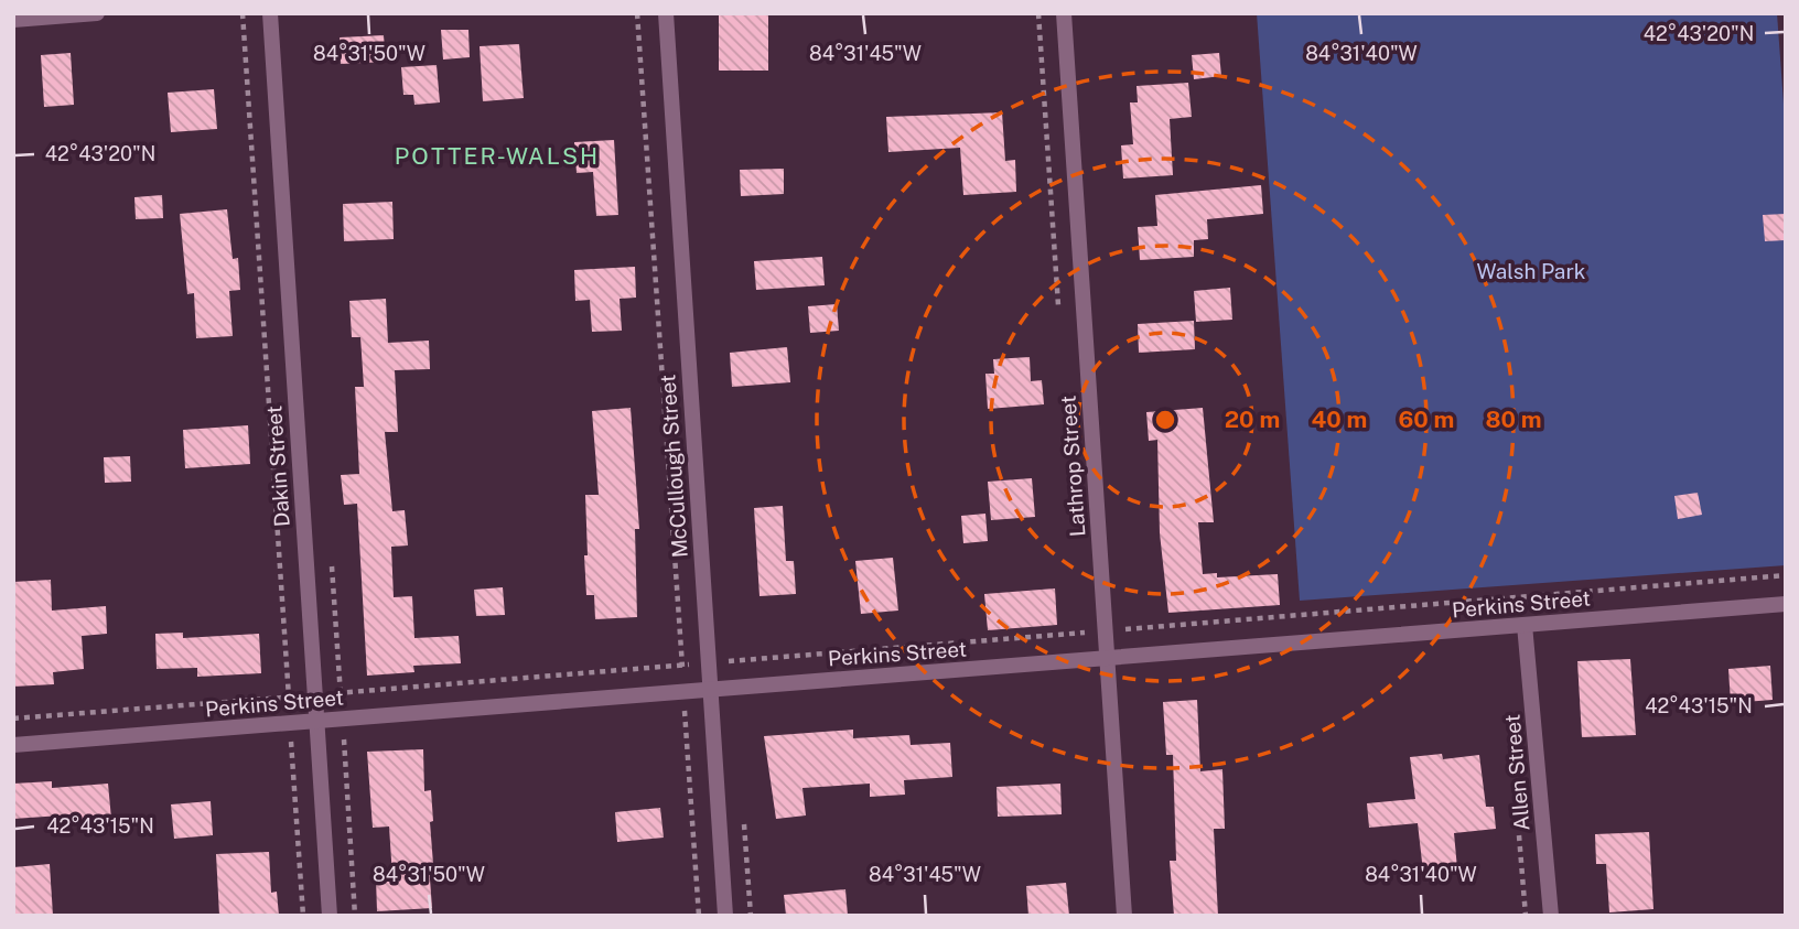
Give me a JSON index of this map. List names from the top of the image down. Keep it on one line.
{"streets":{"street":["Dakin Street","McCullough Street","Lathrop Street","Perkins Street","Allen Street"]},"crossings":[["Dakin Street","Perkins Street"],["McCullough Street","Perkins Street"],["Lathrop Street","Perkins Street"],["Perkins Street","Allen Street"]],"districts":["POTTER-WALSH"],"parks":["Walsh Park"],"coordinates":["42°43'20\"N","84°31'50\"W","84°31'45\"W","84°31'40\"W","42°43'15\"N"],"rings":["20 m","40 m","60 m","80 m"]}
